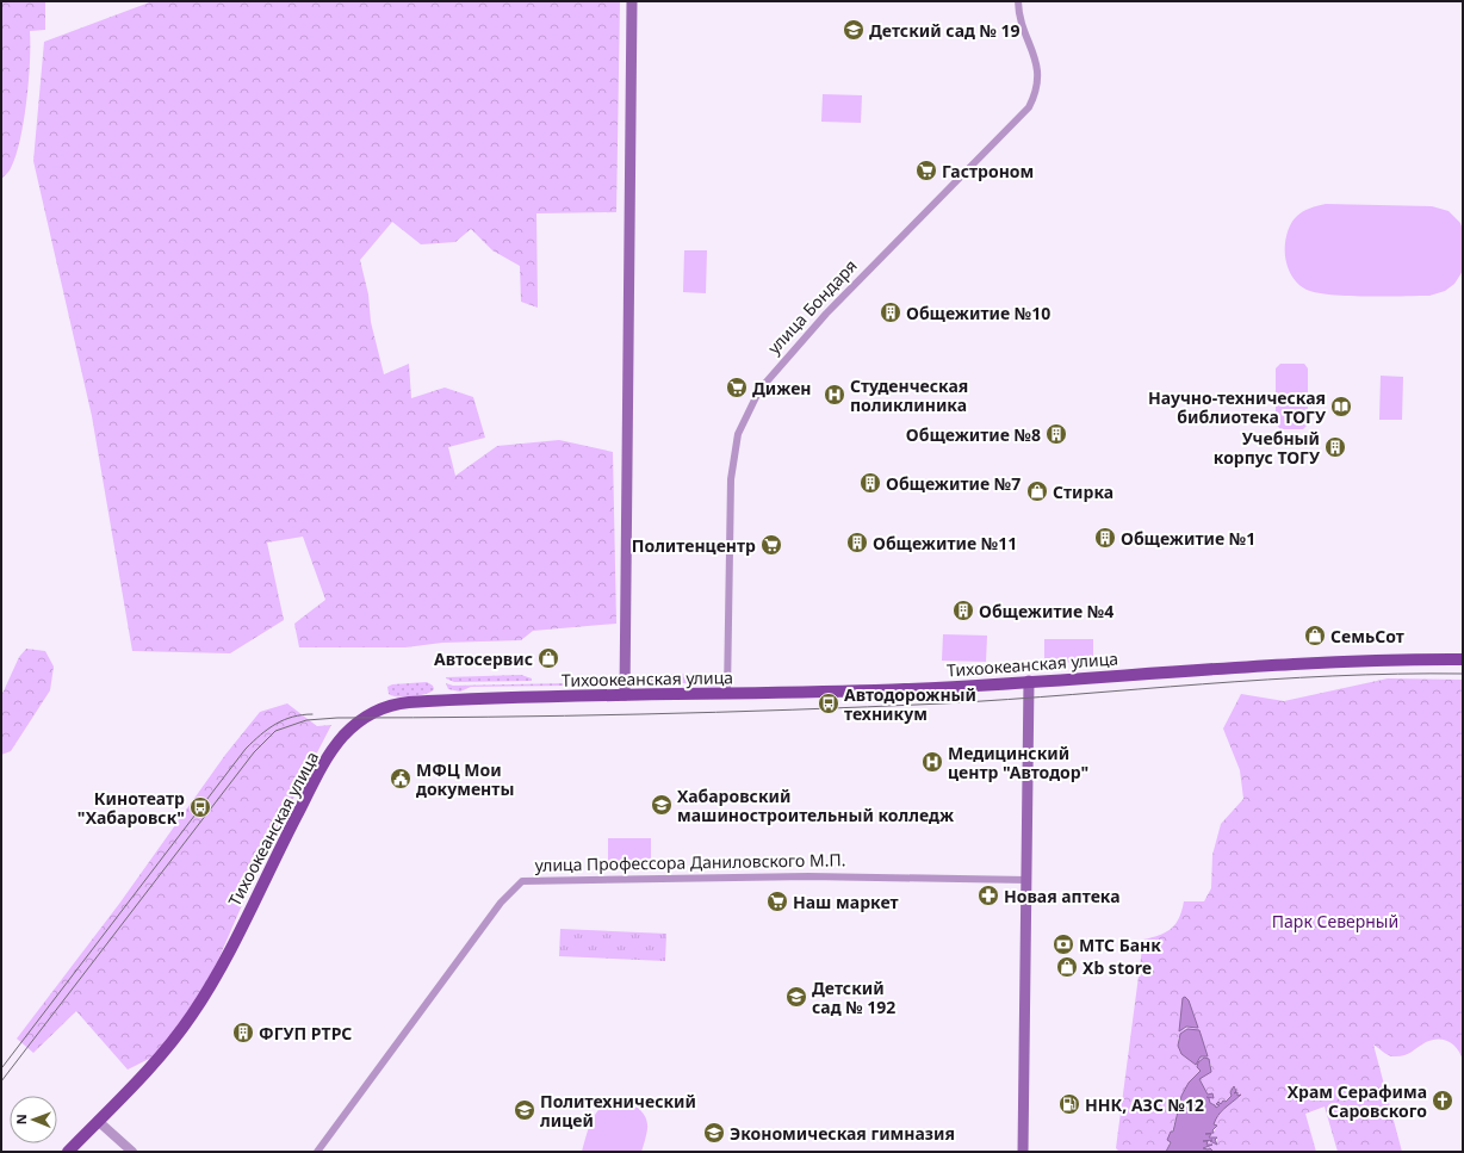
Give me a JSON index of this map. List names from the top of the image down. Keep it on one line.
{"streets":{"main road":["Тихоокеанская улица"],"street":["улица Бондаря","улица Профессора Даниловского М.П."]},"crossings":[["улица Бондаря","Тихоокеанская улица"]],"parks":["Парк Северный"],"places":{"school or university":["Детский сад № 19","Хабаровский машиностроительный колледж","Детский сад № 192","Политехнический лицей","Экономическая гимназия"],"supermarket":["Гастроном","Дижен","Политенцентр","Наш маркет"],"building":["Общежитие №10","Общежитие №8","Учебный корпус ТОГУ","Общежитие №7","Общежитие №1","Общежитие №11","Общежитие №4","ФГУП РТРС"],"hospital":["Студенческая поликлиника","Медицинский центр \"Автодор\""],"library":["Научно-техническая библиотека ТОГУ"],"shop":["Стирка","СемьСот","Автосервис","Xb store"],"bus stop":["Автодорожный техникум","Кинотеатр \"Хабаровск\""],"public building":["МФЦ Мои документы"],"pharmacy":["Новая аптека"],"bank":["МТС Банк"],"church":["Храм Серафима Саровского"],"fuel station":["ННК, АЗС №12"]},"north":"left"}
